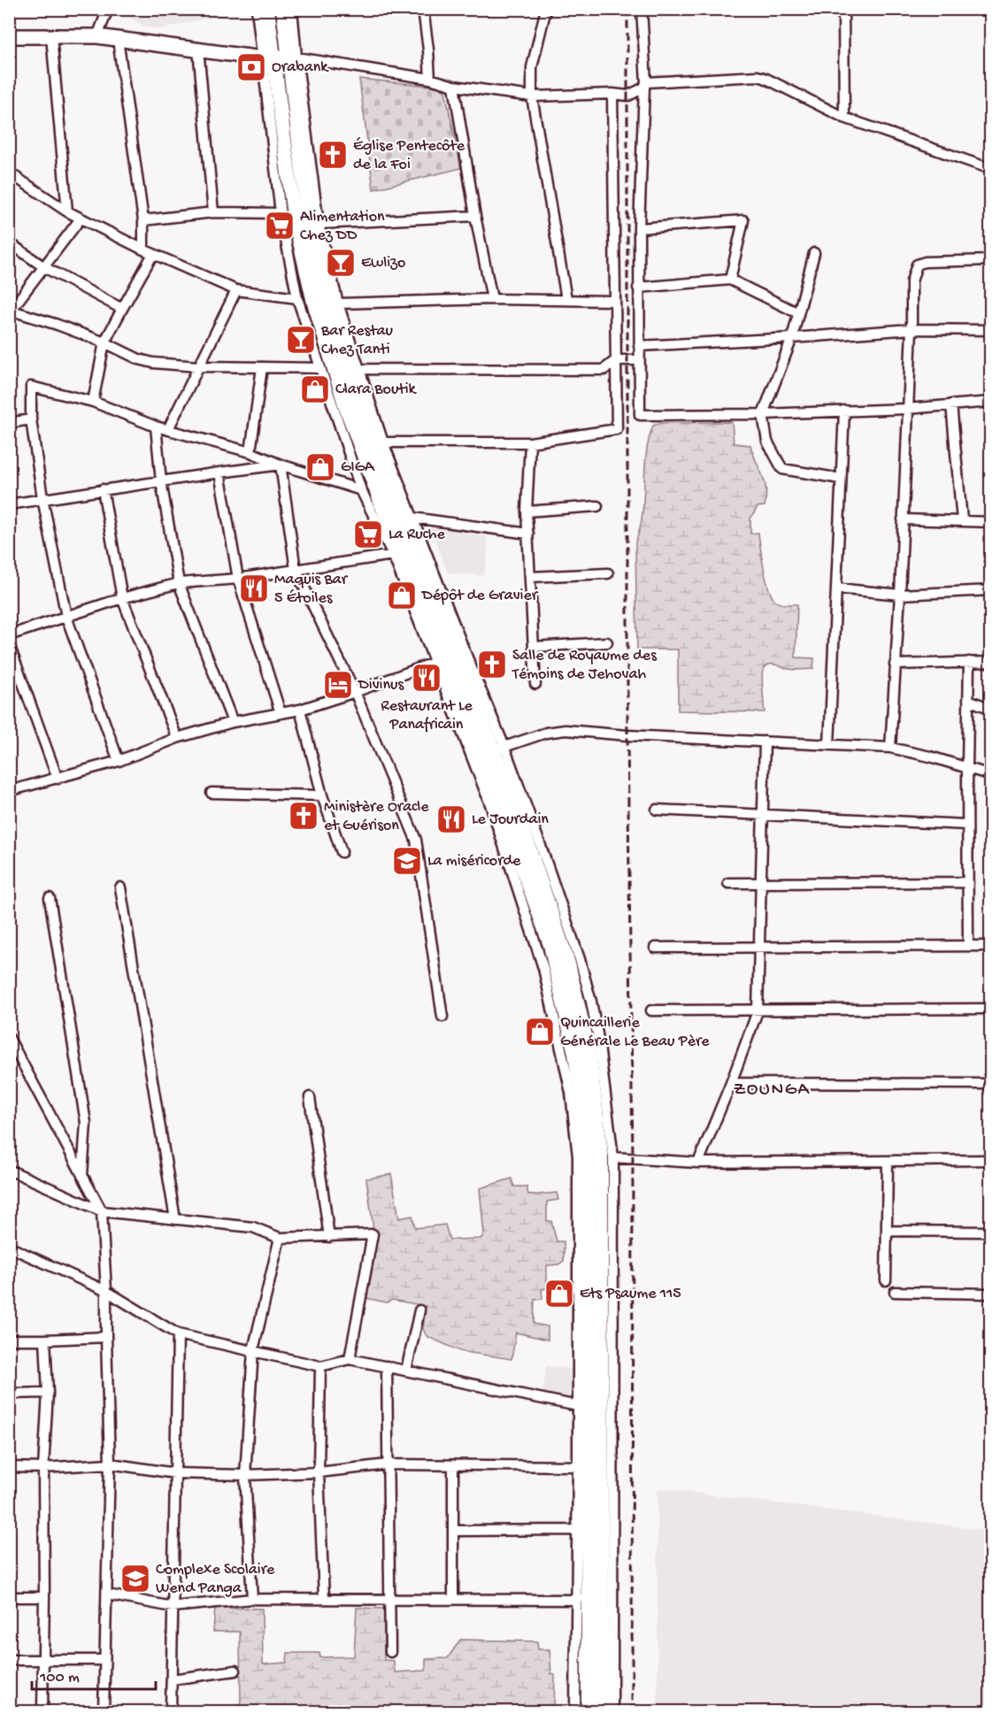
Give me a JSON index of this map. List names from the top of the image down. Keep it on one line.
{"districts":["ZOUNGA"],"places":{"bank":["Orabank"],"church":["Église Pentecôte de la Foi","Salle de Royaume des Témoins de Jehovah","Ministère Oracle et Guérison"],"supermarket":["Alimentation Chez DD","La Ruche"],"bar":["Ewlizo","Bar Restau Chez Tanti"],"shop":["Clara Boutik","GIGA","Dépôt de Gravier","Quincaillerie Générale Le Beau Père","Ets Psaume 115"],"restaurant":["Maquis Bar 5 Étoiles","Restaurant Le Panafricain","Le Jourdain"],"hotel":["Divinus"],"school or university":["La miséricorde","Complexe Scolaire Wend Panga"]},"scale_bar":"100 m"}
